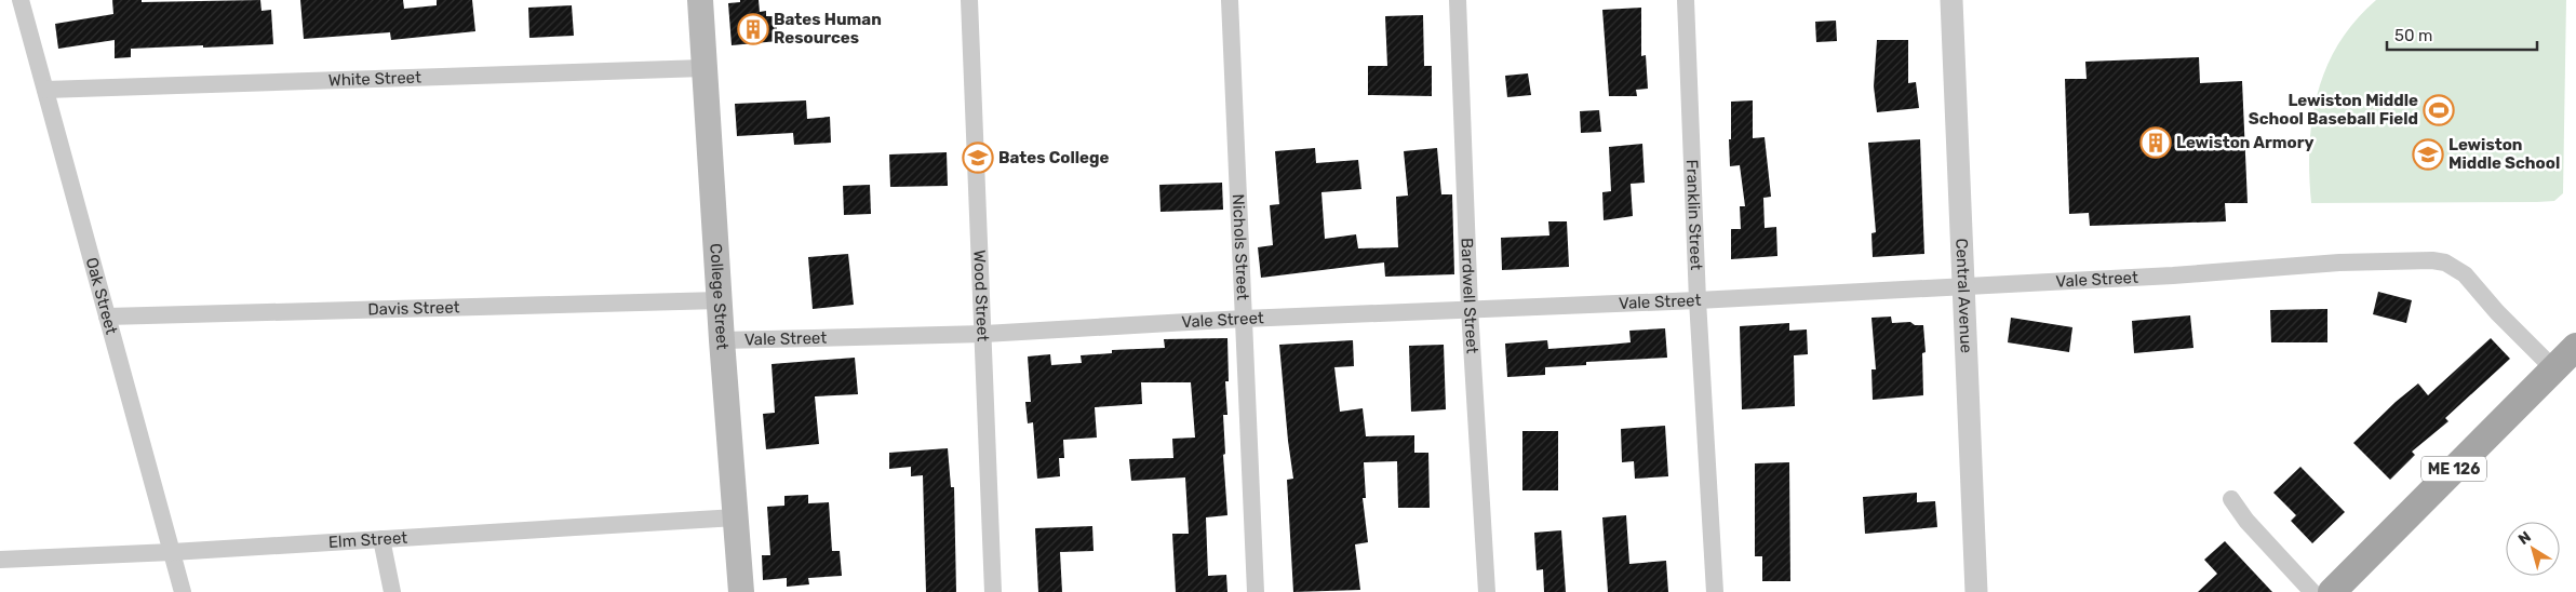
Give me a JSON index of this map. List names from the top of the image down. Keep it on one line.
{"streets":{"main road":["College Street","ME 126"],"street":["White Street","Franklin Street","Nichols Street","Vale Street","Oak Street","Wood Street","Bardwell Street","Central Avenue","Davis Street","Elm Street"]},"crossings":[["White Street","Oak Street"],["White Street","College Street"],["Franklin Street","Vale Street"],["Nichols Street","Vale Street"],["Vale Street","College Street"],["Vale Street","Wood Street"],["Vale Street","Bardwell Street"],["Vale Street","Central Avenue"],["Vale Street","ME 126"],["Oak Street","Davis Street"],["Oak Street","Elm Street"],["College Street","Davis Street"],["College Street","Elm Street"]],"places":{"building":["Bates Human Resources","Lewiston Armory"],"sports":["Lewiston Middle School Baseball Field"],"school or university":["Lewiston Middle School","Bates College"]},"scale_bar":"50 m","north":"top left"}
